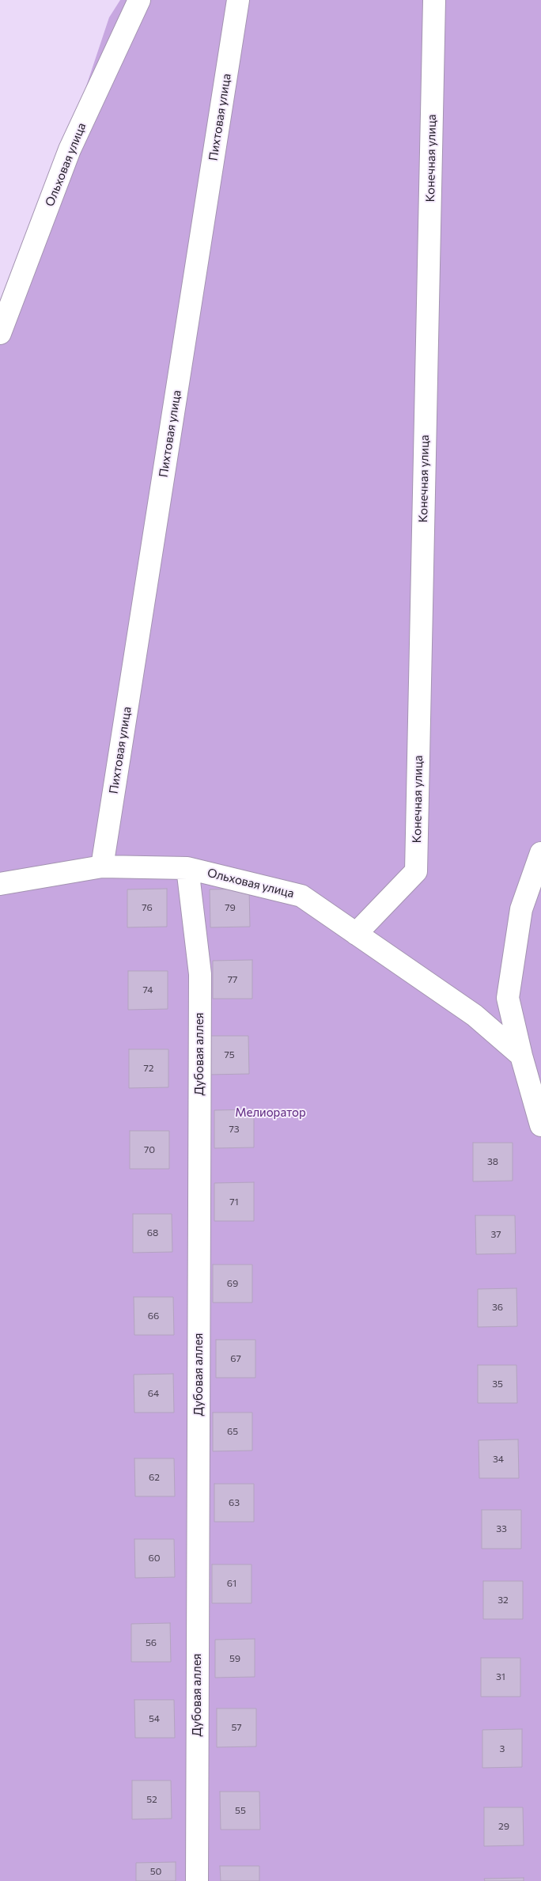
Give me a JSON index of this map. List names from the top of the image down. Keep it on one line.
{"streets":{"street":["Пихтовая улица","Конечная улица","Ольховая улица","Дубовая аллея"]},"crossings":[["Пихтовая улица","Ольховая улица"],["Конечная улица","Ольховая улица"],["Ольховая улица","Дубовая аллея"]],"parks":["Мелиоратор"],"house_numbers":["76","79","77","74","75","72","73","70","38","71","68","37","69","36","66","67","35","64","65","34","62","63","33","60","61","32","56","59","31","54","57","3","52","55","29","50"]}
